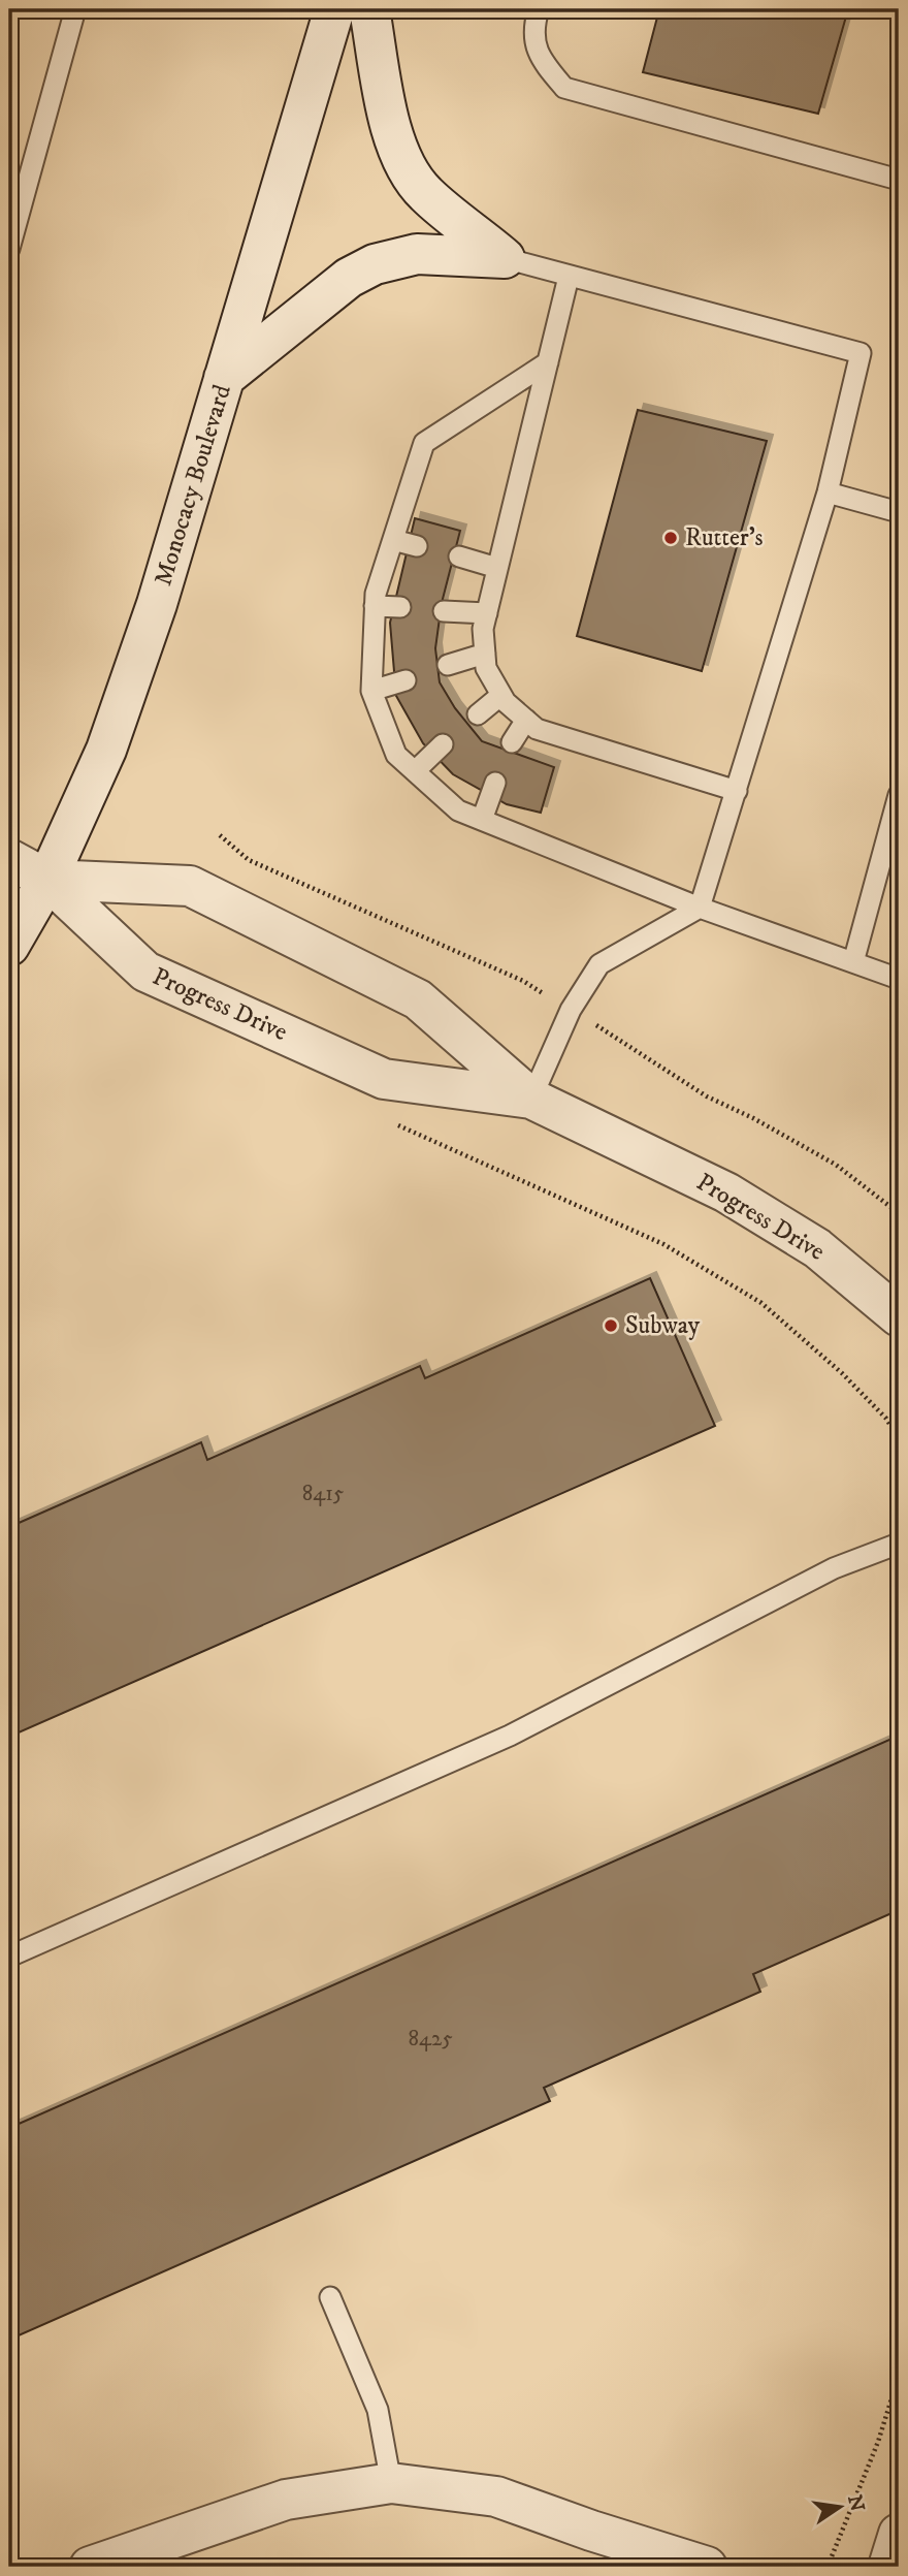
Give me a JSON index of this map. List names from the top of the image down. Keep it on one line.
{"streets":{"street":["Monocacy Boulevard","Progress Drive"]},"crossings":[["Monocacy Boulevard","Progress Drive"]],"places":["Rutter's","Subway"],"house_numbers":["8415","8425"],"north":"right"}
